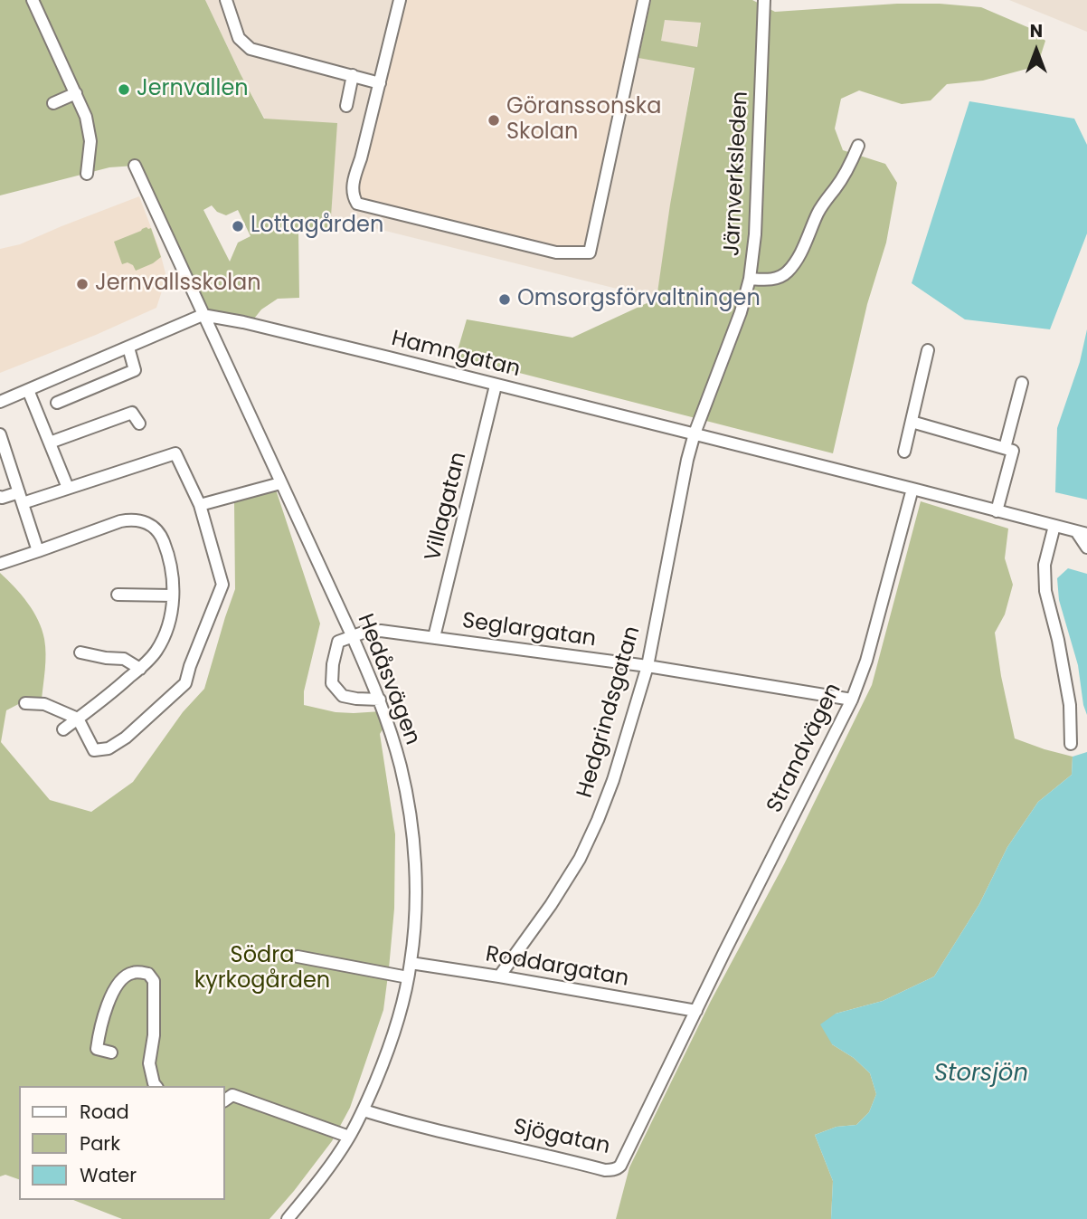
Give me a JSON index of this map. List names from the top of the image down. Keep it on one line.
{"streets":{"street":["Järnverksleden","Hamngatan","Villagatan","Seglargatan","Hedåsvägen","Hedgrindsgatan","Strandvägen","Roddargatan","Sjögatan"]},"crossings":[["Järnverksleden","Hamngatan"],["Järnverksleden","Hedgrindsgatan"],["Hamngatan","Villagatan"],["Hamngatan","Hedåsvägen"],["Hamngatan","Hedgrindsgatan"],["Hamngatan","Strandvägen"],["Villagatan","Seglargatan"],["Seglargatan","Hedåsvägen"],["Seglargatan","Hedgrindsgatan"],["Seglargatan","Strandvägen"],["Hedåsvägen","Roddargatan"],["Hedåsvägen","Sjögatan"],["Hedgrindsgatan","Roddargatan"],["Strandvägen","Roddargatan"],["Strandvägen","Sjögatan"],["Roddargatan","Sjögatan"]],"water":["Storsjön"],"parks":["Södra kyrkogården"],"places":["Jernvallen","Göranssonska Skolan","Lottagården","Jernvallsskolan","Omsorgsförvaltningen"],"legend":["Road","Park","Water"],"north":"top"}
